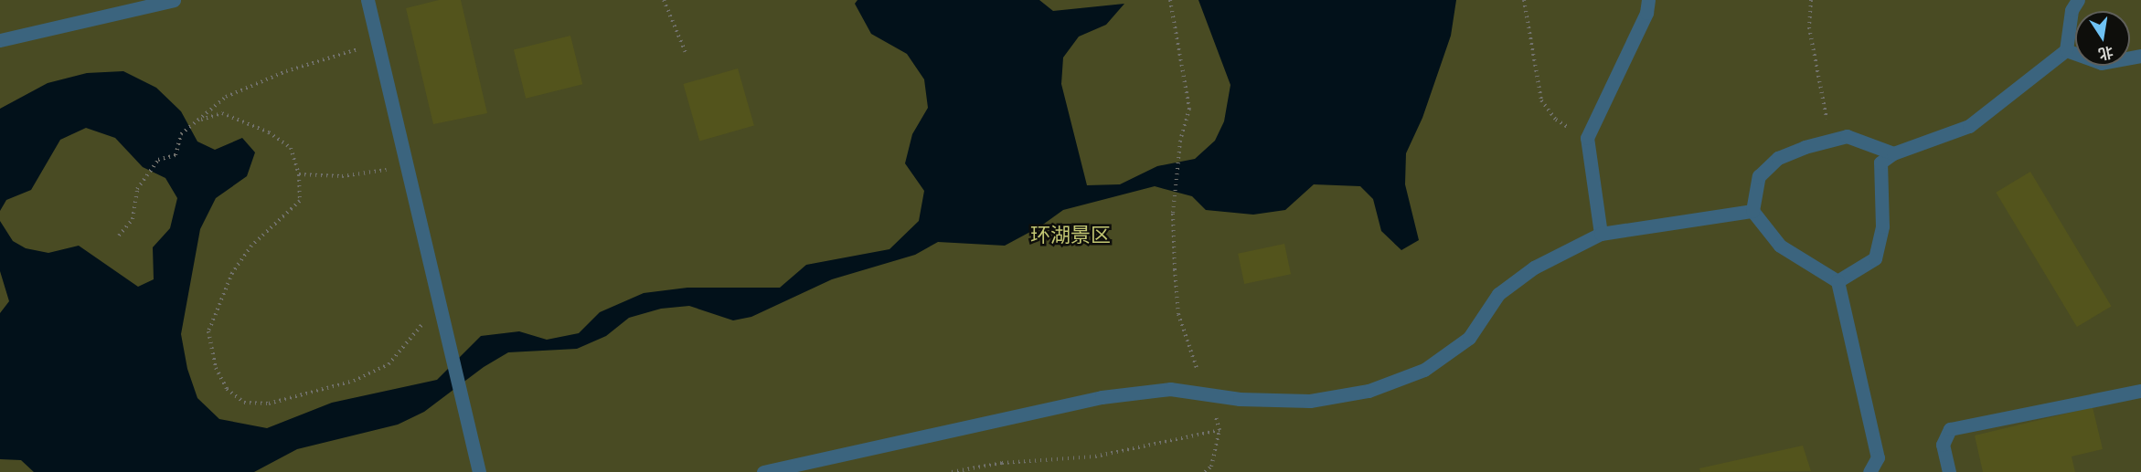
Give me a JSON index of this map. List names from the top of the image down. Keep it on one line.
{"parks":["环湖景区"],"north":"bottom"}
